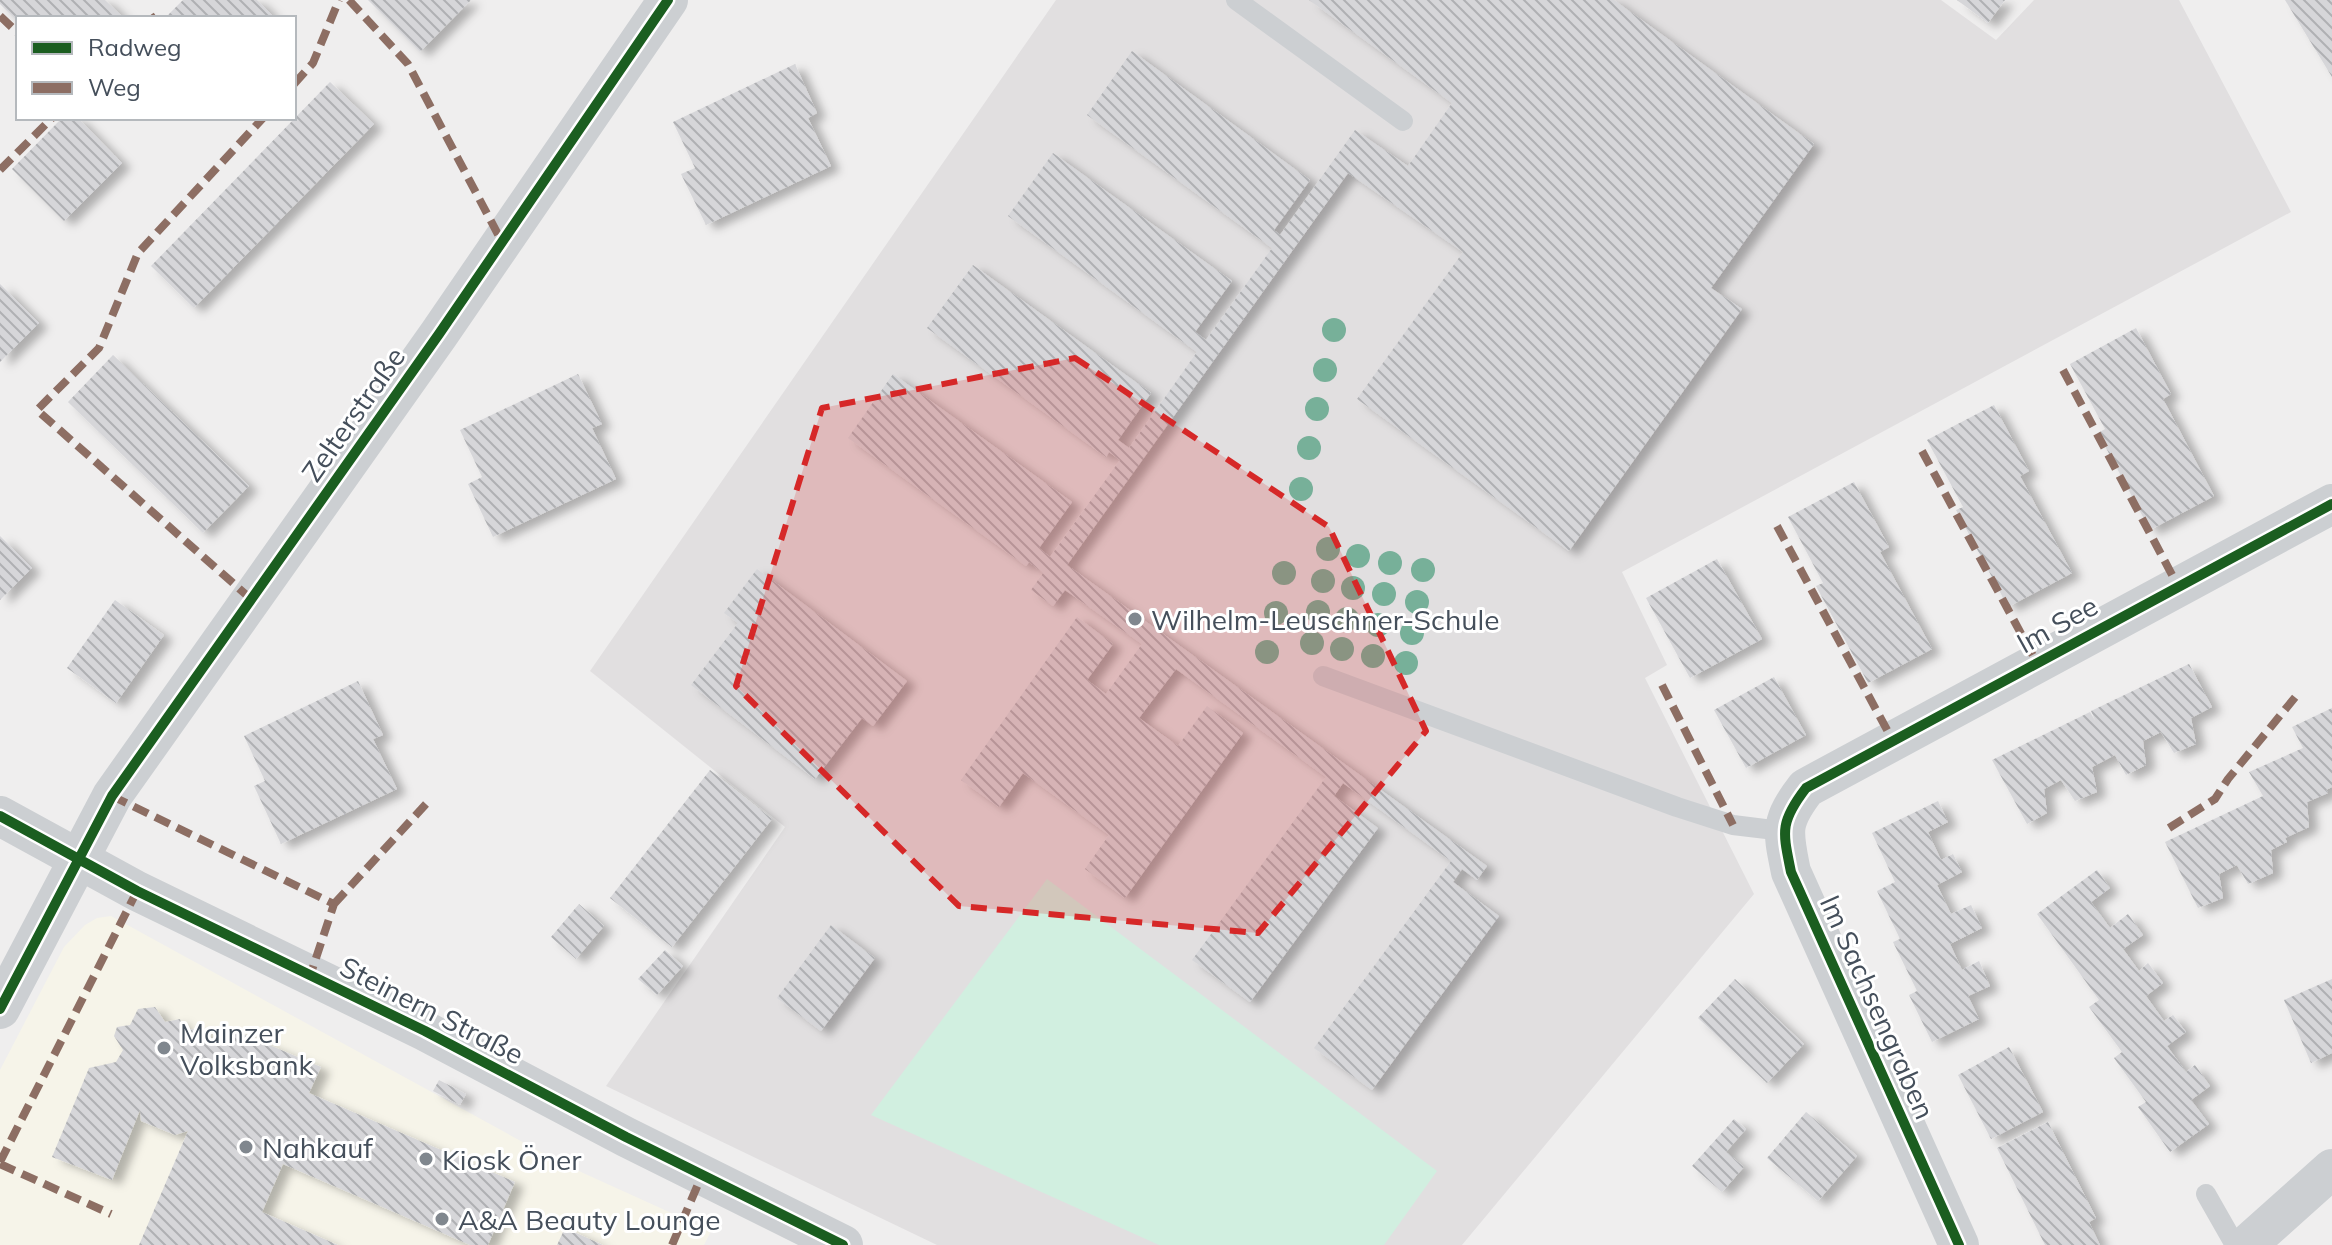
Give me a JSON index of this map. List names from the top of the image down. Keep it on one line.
{"streets":{"street":["Zelterstraße","Im See","Im Sachsengraben","Steinern Straße"]},"crossings":[["Zelterstraße","Steinern Straße"],["Im See","Im Sachsengraben"]],"places":["Wilhelm-Leuschner-Schule","Mainzer Volksbank","Nahkauf","Kiosk Öner","A&A Beauty Lounge"],"legend":["Radweg","Weg"]}
